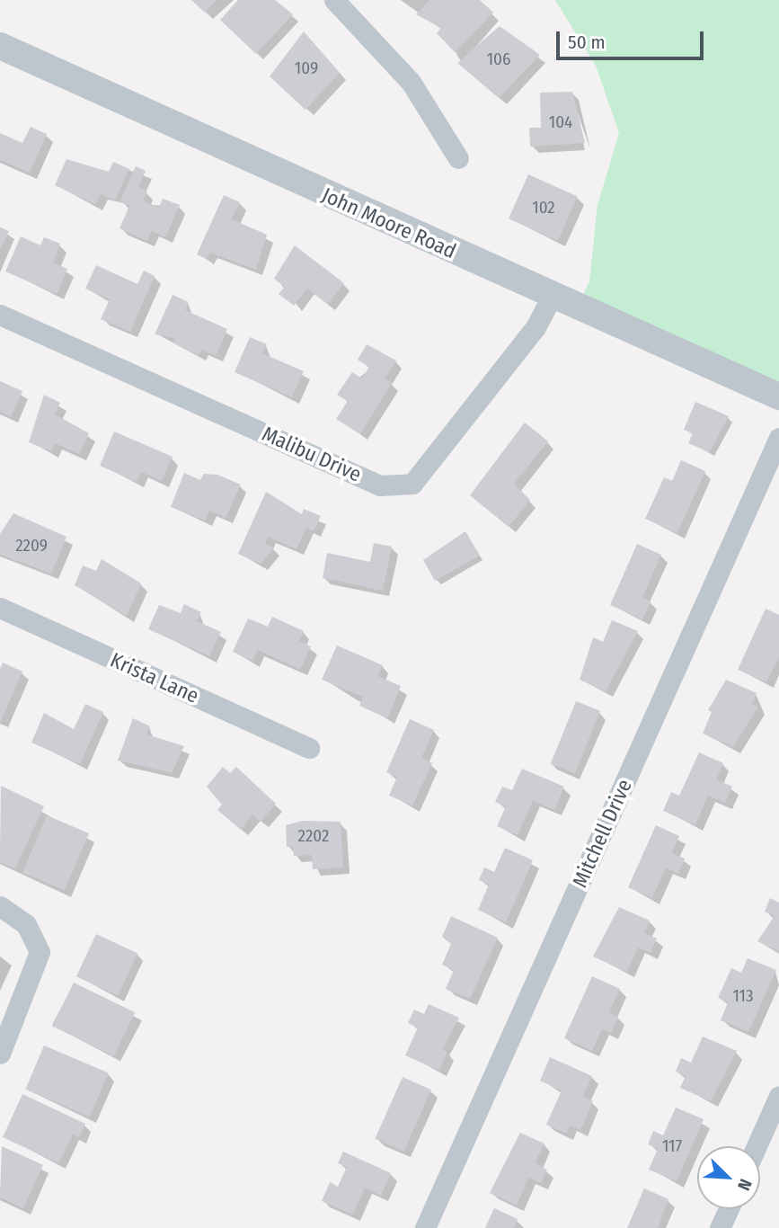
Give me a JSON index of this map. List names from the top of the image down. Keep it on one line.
{"streets":{"street":["John Moore Road","Malibu Drive","Krista Lane","Mitchell Drive"]},"crossings":[["John Moore Road","Malibu Drive"]],"house_numbers":["106","109","104","102","2209","2202","113","117"],"scale_bar":"50 m","north":"bottom right"}
